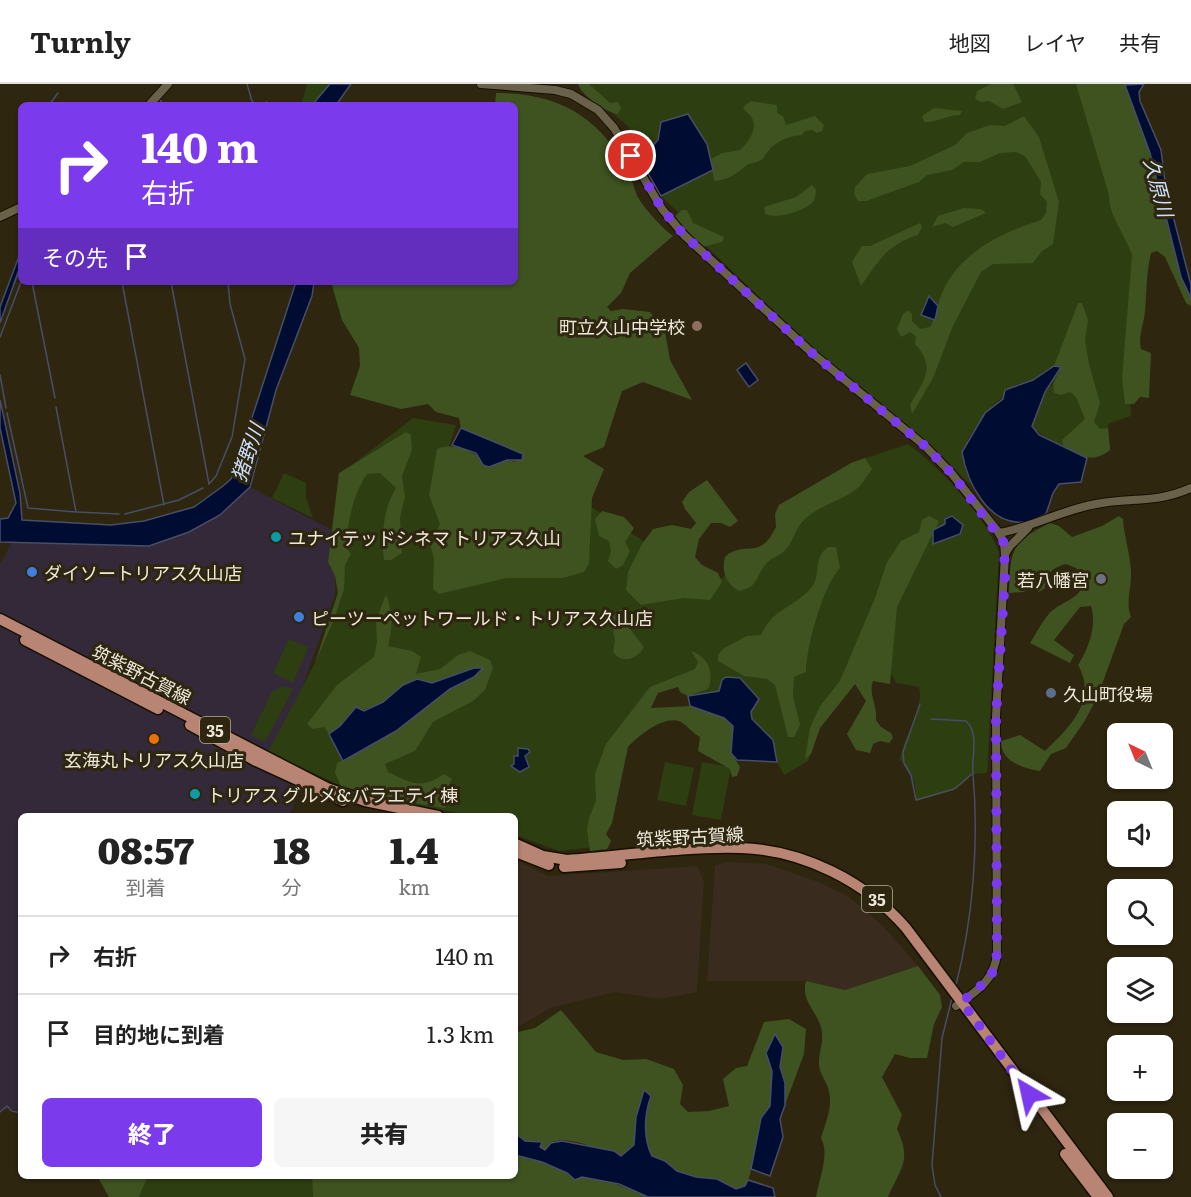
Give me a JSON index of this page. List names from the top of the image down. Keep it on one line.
{"streets":{"main road":["筑紫野古賀線","35"]},"water":["久原川","猪野川"],"places":["町立久山中学校","ユナイテッドシネマ トリアス久山","ダイソートリアス久山店","若八幡宮","ピーツーペットワールド・トリアス久山店","久山町役場","玄海丸トリアス久山店","トリアス グルメ&バラエティ棟"],"north":"top left","page":{"header":"Turnly","nav":["地図","レイヤ","共有"],"turn":["140 m","右折"],"then":"その先","map_buttons":["+","−"],"eta":["08:57","到着","18","分","1.4","km"],"list":[{"name":"右折","value":"140 m"},{"name":"目的地に到着","value":"1.3 km"}],"buttons":["終了","共有"]}}
